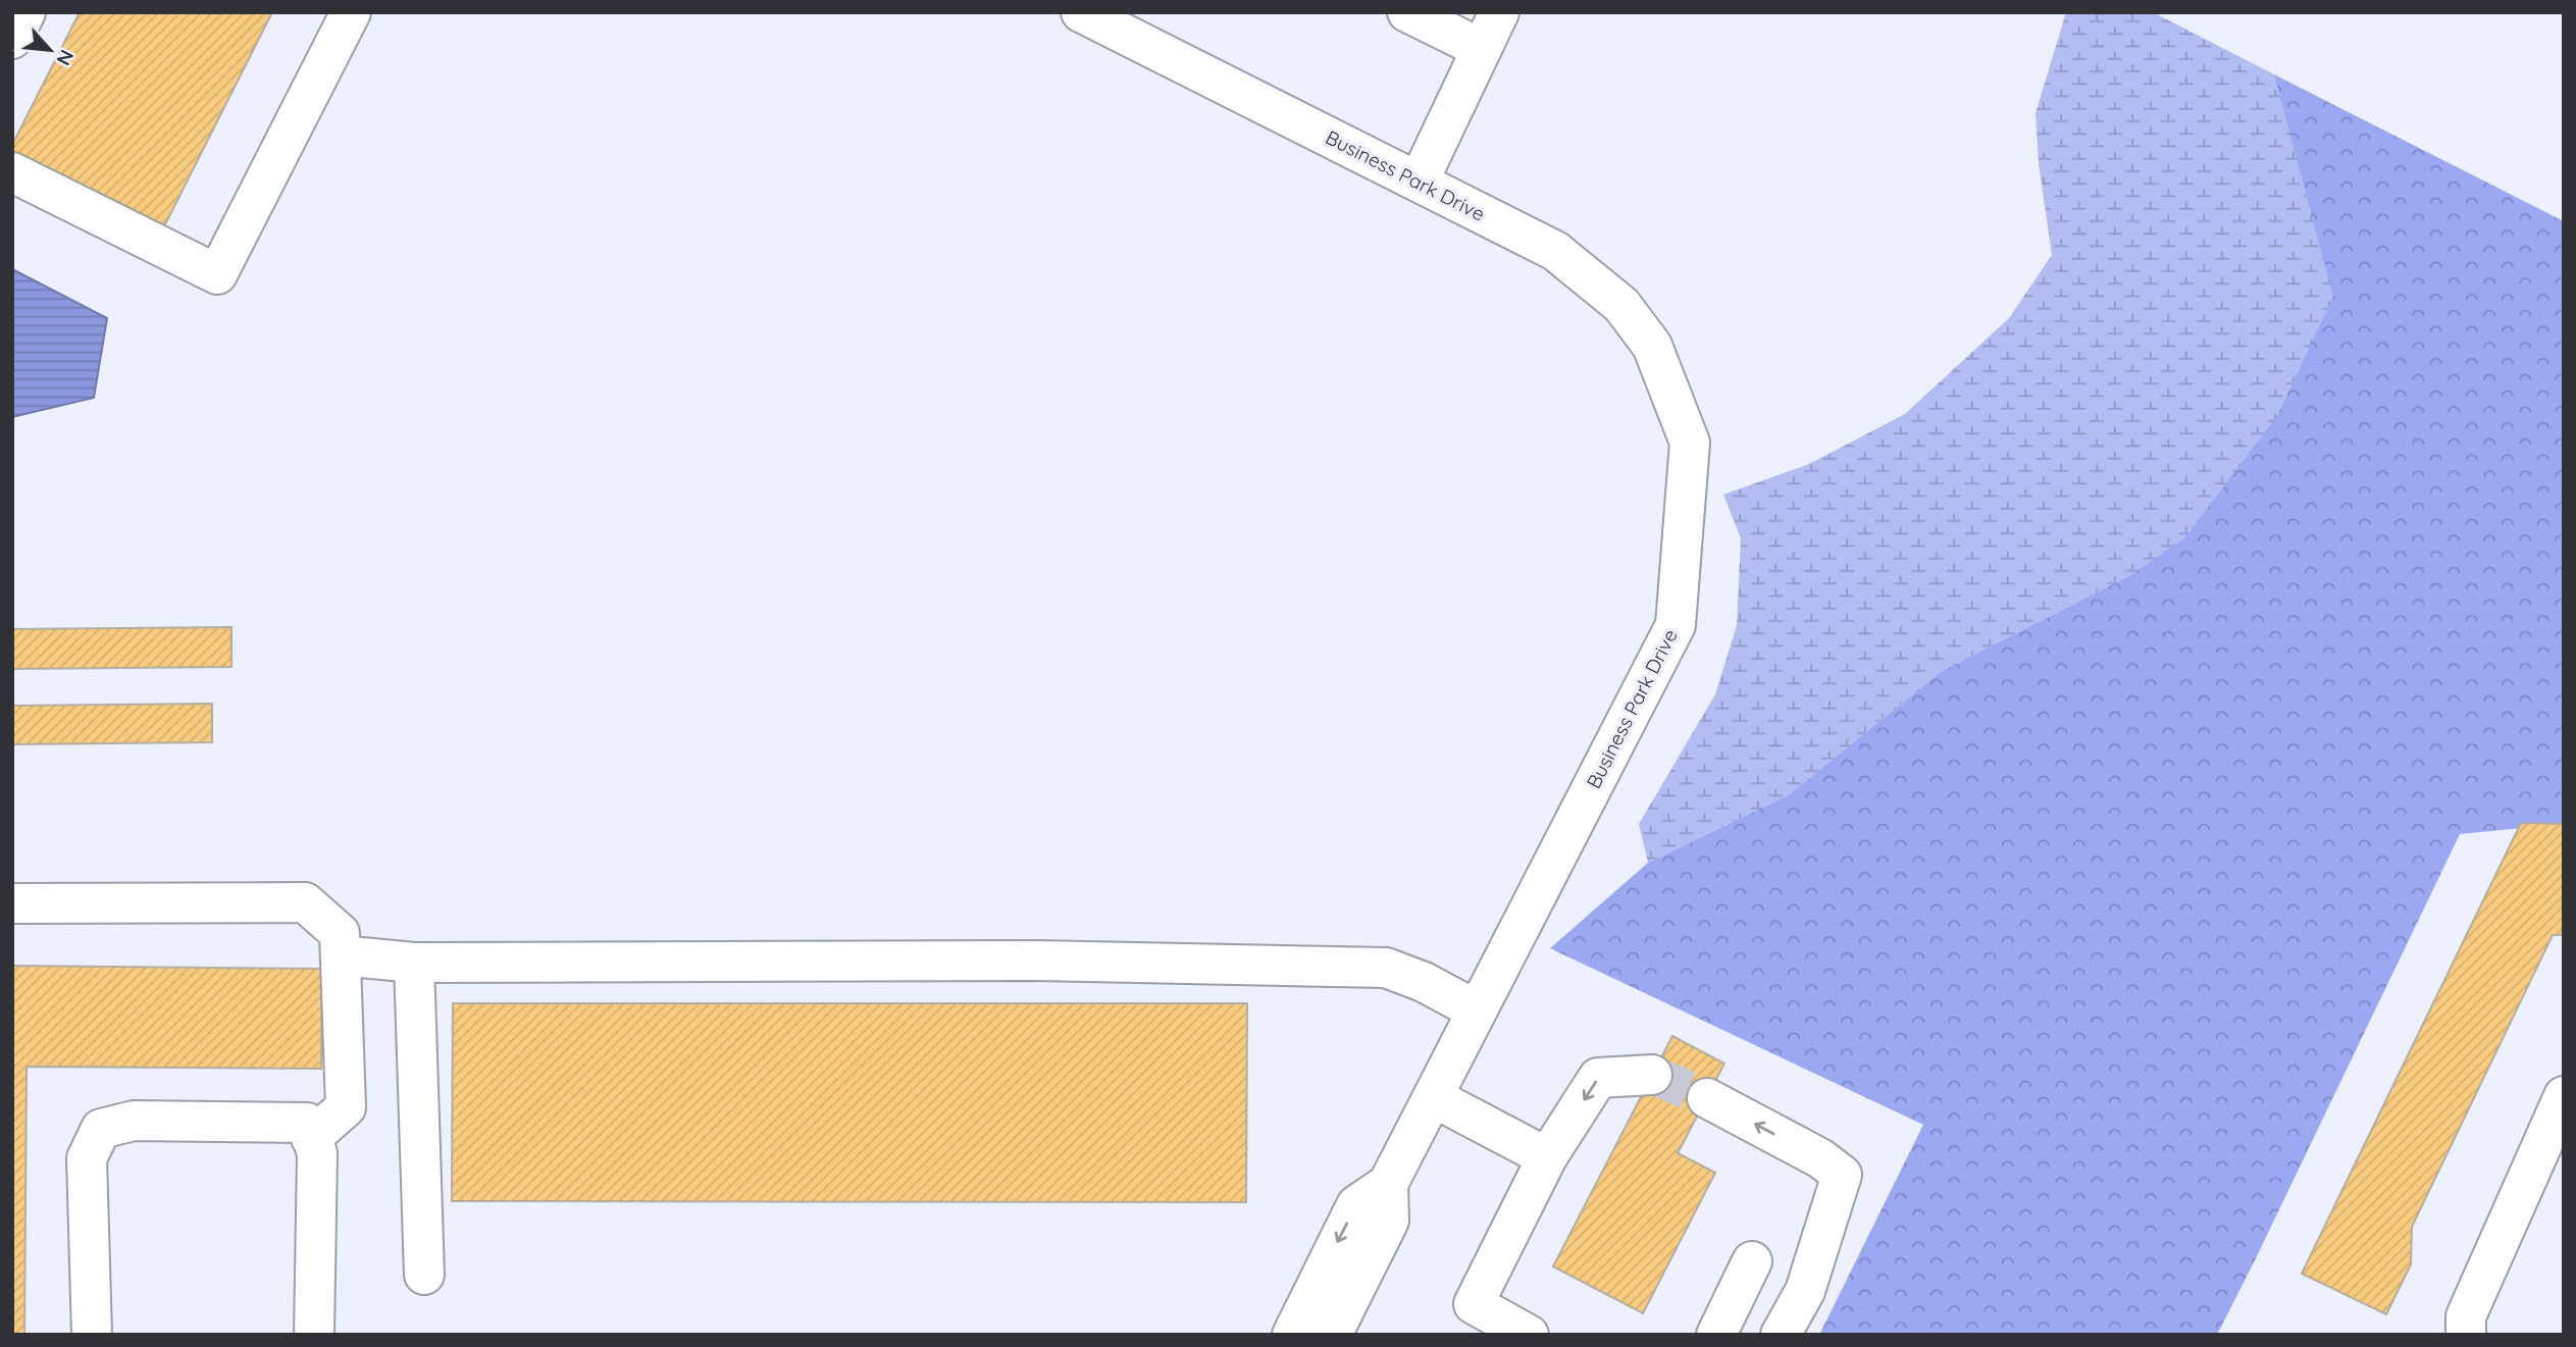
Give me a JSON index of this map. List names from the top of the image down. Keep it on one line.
{"streets":{"street":["Business Park Drive"]},"north":"bottom right"}
